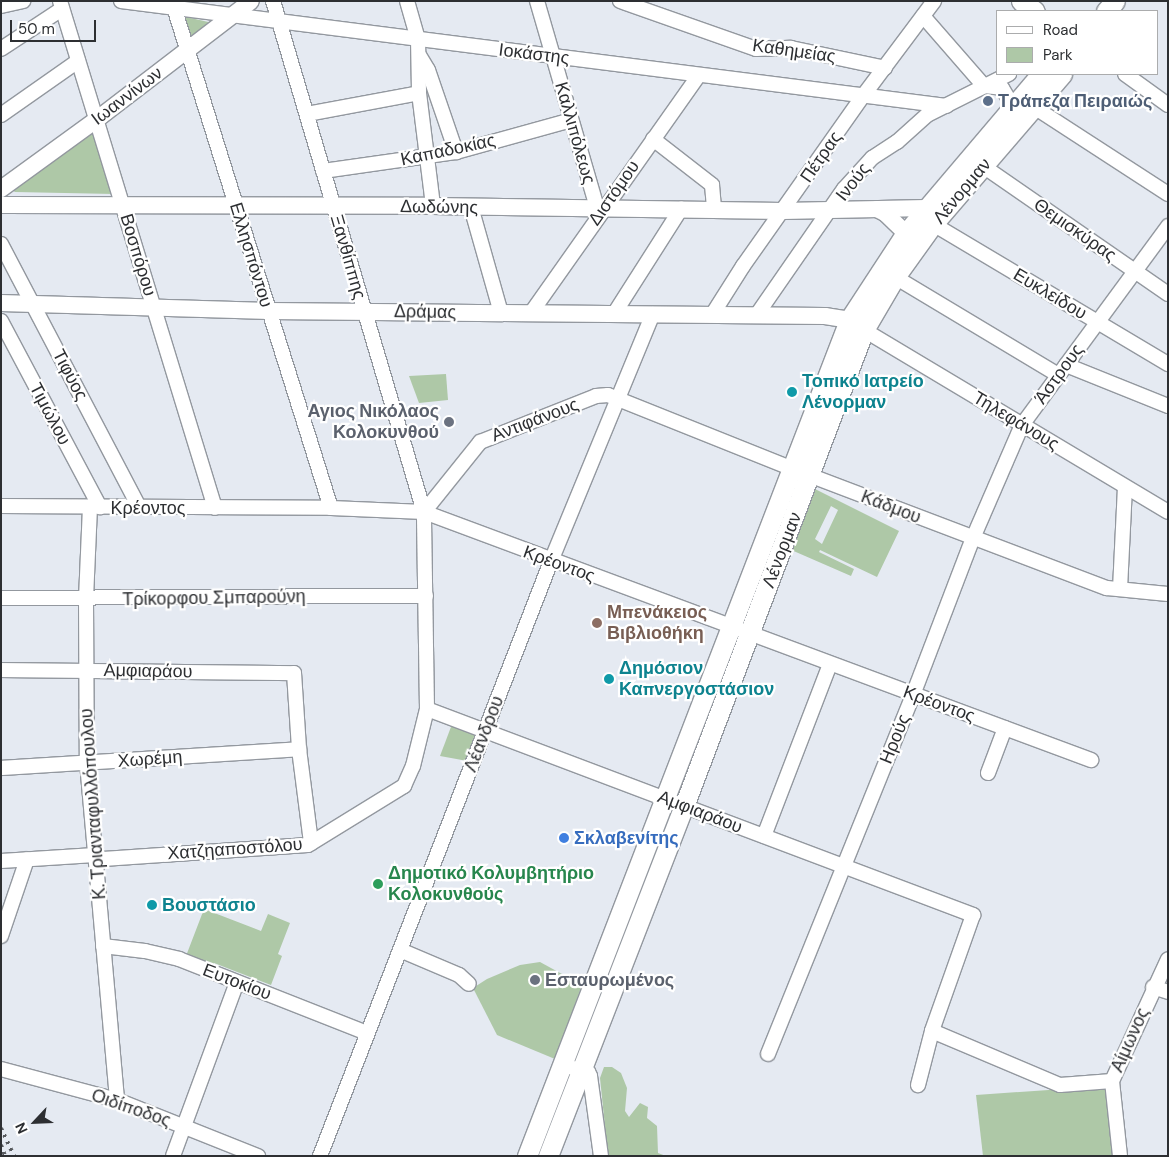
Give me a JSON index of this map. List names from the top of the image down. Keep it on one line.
{"streets":{"main road":["Λένορμαν"],"street":["Καθημείας","Ιοκάστης","Ιωαννίνων","Καλλιπόλεως","Καπαδοκίας","Πέτρας","Ινούς","Διστόμου","Δωδώνης","Θεμισκύρας","Βοσπόρου","Ελλησπόντου","Ξανθίππης","Ευκλείδου","Δράμας","Άστρους","Τιφύος","Τιμώλου","Αντιφάνους","Τηλεφάνους","Κάδμου","Κρέοντος","Τρίκορφου Σμπαρούνη","Αμφιαράου","Λέανδρου","Ηρούς","Χωρέμη","Κ. Τριανταφυλλόπουλου","Χατζηαποστόλου","Ευτοκίου","Αίμωνος","Οιδίποδος"]},"crossings":[["Καθημείας","Πέτρας"],["Ιοκάστης","Ιωαννίνων"],["Ιοκάστης","Καλλιπόλεως"],["Ιοκάστης","Πέτρας"],["Ιοκάστης","Ινούς"],["Ιοκάστης","Διστόμου"],["Ιοκάστης","Ελλησπόντου"],["Ιοκάστης","Ξανθίππης"],["Ιωαννίνων","Βοσπόρου"],["Ιωαννίνων","Ελλησπόντου"],["Καλλιπόλεως","Καπαδοκίας"],["Καλλιπόλεως","Διστόμου"],["Καλλιπόλεως","Δωδώνης"],["Καπαδοκίας","Ξανθίππης"],["Πέτρας","Δωδώνης"],["Πέτρας","Δράμας"],["Ινούς","Δωδώνης"],["Ινούς","Δράμας"],["Λένορμαν","Δωδώνης"],["Λένορμαν","Θεμισκύρας"],["Λένορμαν","Ευκλείδου"],["Λένορμαν","Δράμας"],["Λένορμαν","Τηλεφάνους"],["Λένορμαν","Κάδμου"],["Λένορμαν","Κρέοντος"],["Λένορμαν","Αμφιαράου"],["Διστόμου","Δωδώνης"],["Διστόμου","Δράμας"],["Δωδώνης","Βοσπόρου"],["Δωδώνης","Ελλησπόντου"],["Δωδώνης","Ξανθίππης"],["Δωδώνης","Ευκλείδου"],["Θεμισκύρας","Άστρους"],["Βοσπόρου","Δράμας"],["Βοσπόρου","Κρέοντος"],["Ελλησπόντου","Δράμας"],["Ελλησπόντου","Κρέοντος"],["Ξανθίππης","Δράμας"],["Ξανθίππης","Αντιφάνους"],["Ξανθίππης","Κρέοντος"],["Ξανθίππης","Τρίκορφου Σμπαρούνη"],["Ξανθίππης","Χατζηαποστόλου"],["Ευκλείδου","Άστρους"],["Δράμας","Τιφύος"],["Δράμας","Λέανδρου"],["Άστρους","Τηλεφάνους"],["Άστρους","Ηρούς"],["Τιφύος","Κρέοντος"],["Τιμώλου","Κρέοντος"],["Τιμώλου","Κ. Τριανταφυλλόπουλου"],["Αντιφάνους","Κάδμου"],["Αντιφάνους","Κρέοντος"],["Αντιφάνους","Λέανδρου"],["Τηλεφάνους","Ηρούς"],["Κάδμου","Λέανδρου"],["Κάδμου","Ηρούς"],["Κρέοντος","Λέανδρου"],["Κρέοντος","Ηρούς"],["Κρέοντος","Κ. Τριανταφυλλόπουλου"],["Τρίκορφου Σμπαρούνη","Κ. Τριανταφυλλόπουλου"],["Τρίκορφου Σμπαρούνη","Χατζηαποστόλου"],["Αμφιαράου","Λέανδρου"],["Αμφιαράου","Ηρούς"],["Αμφιαράου","Χωρέμη"],["Αμφιαράου","Κ. Τριανταφυλλόπουλου"],["Αμφιαράου","Χατζηαποστόλου"],["Λέανδρου","Ευτοκίου"],["Χωρέμη","Κ. Τριανταφυλλόπουλου"],["Κ. Τριανταφυλλόπουλου","Χατζηαποστόλου"],["Κ. Τριανταφυλλόπουλου","Ευτοκίου"],["Κ. Τριανταφυλλόπουλου","Οιδίποδος"]],"places":["Τράπεζα Πειραιώς","Τοπικό Ιατρείο Λένορμαν","Αγιος Νικόλαος Κολοκυνθού","Μπενάκειος Βιβλιοθήκη","Δημόσιον Καπνεργοστάσιον","Σκλαβενίτης","Δημοτικό Κολυμβητήριο Κολοκυνθούς","Βουστάσιο","Εσταυρωμένος"],"legend":["Road","Park"],"scale_bar":"50 m","north":"bottom left"}
